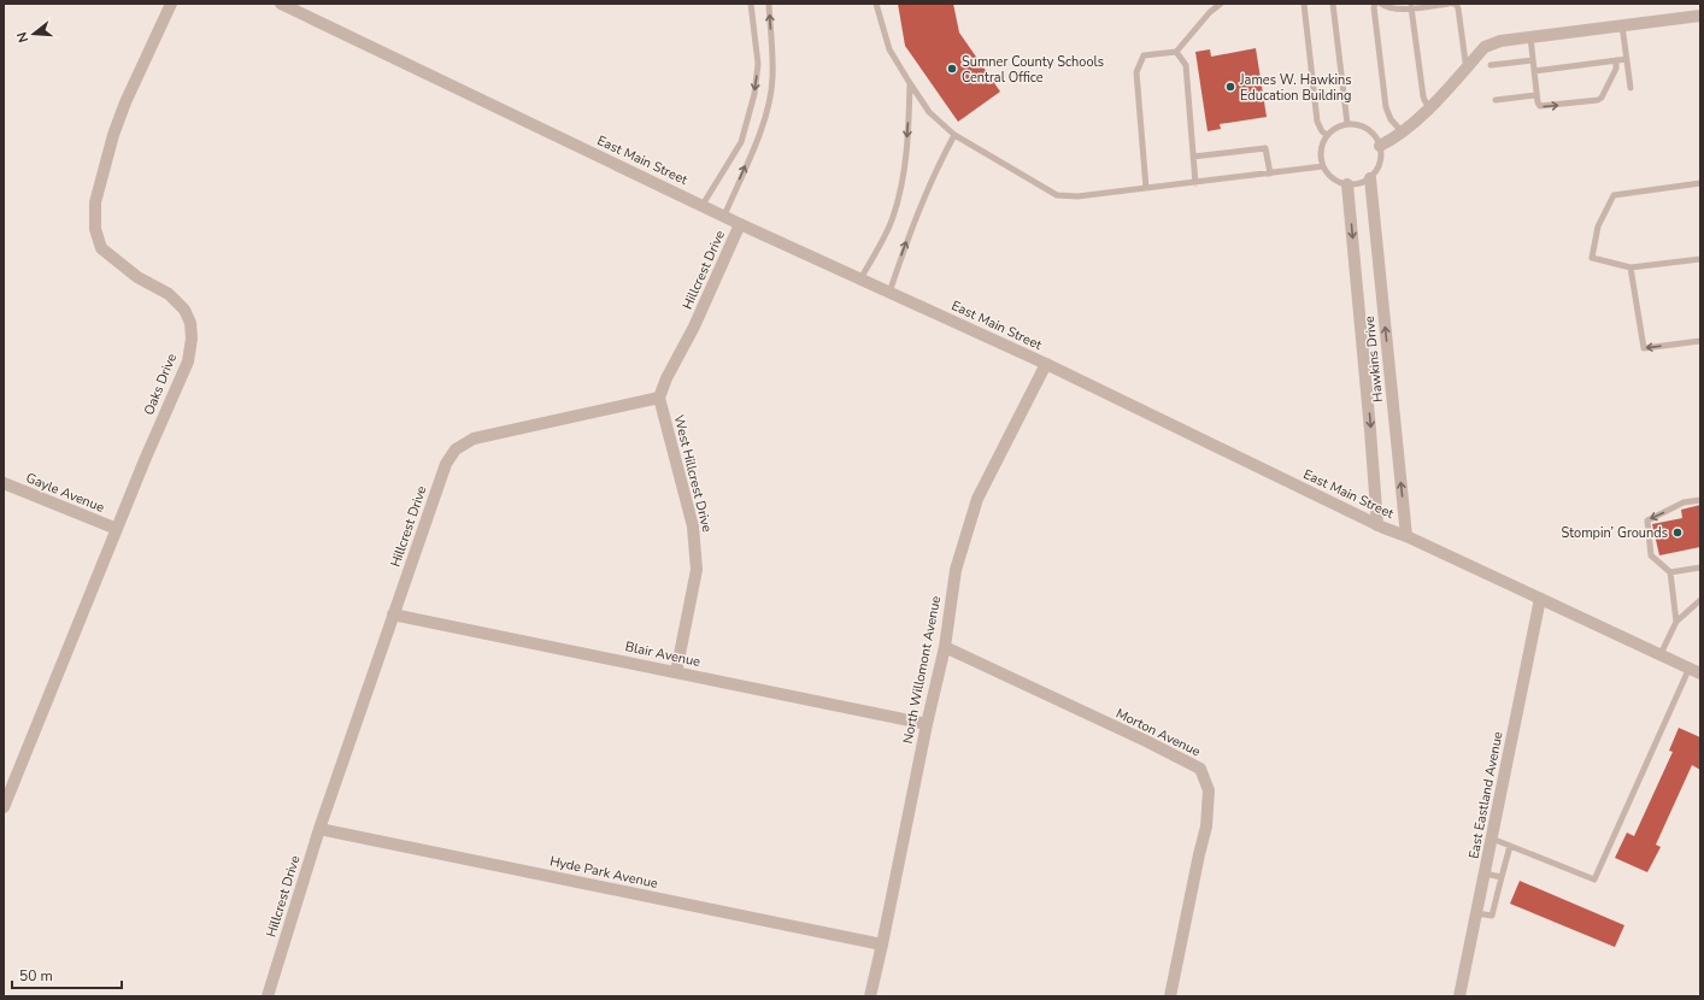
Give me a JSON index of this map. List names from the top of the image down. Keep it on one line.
{"streets":{"street":["East Main Street","Hillcrest Drive","Hawkins Drive","Oaks Drive","West Hillcrest Drive","Gayle Avenue","Blair Avenue","North Willomont Avenue","Morton Avenue","East Eastland Avenue","Hyde Park Avenue"]},"crossings":[["East Main Street","Hillcrest Drive"],["East Main Street","Hawkins Drive"],["East Main Street","North Willomont Avenue"],["East Main Street","East Eastland Avenue"],["Hillcrest Drive","West Hillcrest Drive"],["Hillcrest Drive","Blair Avenue"],["Hillcrest Drive","Hyde Park Avenue"],["Oaks Drive","Gayle Avenue"],["West Hillcrest Drive","Blair Avenue"],["Blair Avenue","North Willomont Avenue"],["North Willomont Avenue","Morton Avenue"],["North Willomont Avenue","Hyde Park Avenue"]],"places":["Sumner County Schools Central Office","James W. Hawkins Education Building","Stompin’ Grounds"],"scale_bar":"50 m","north":"left"}
